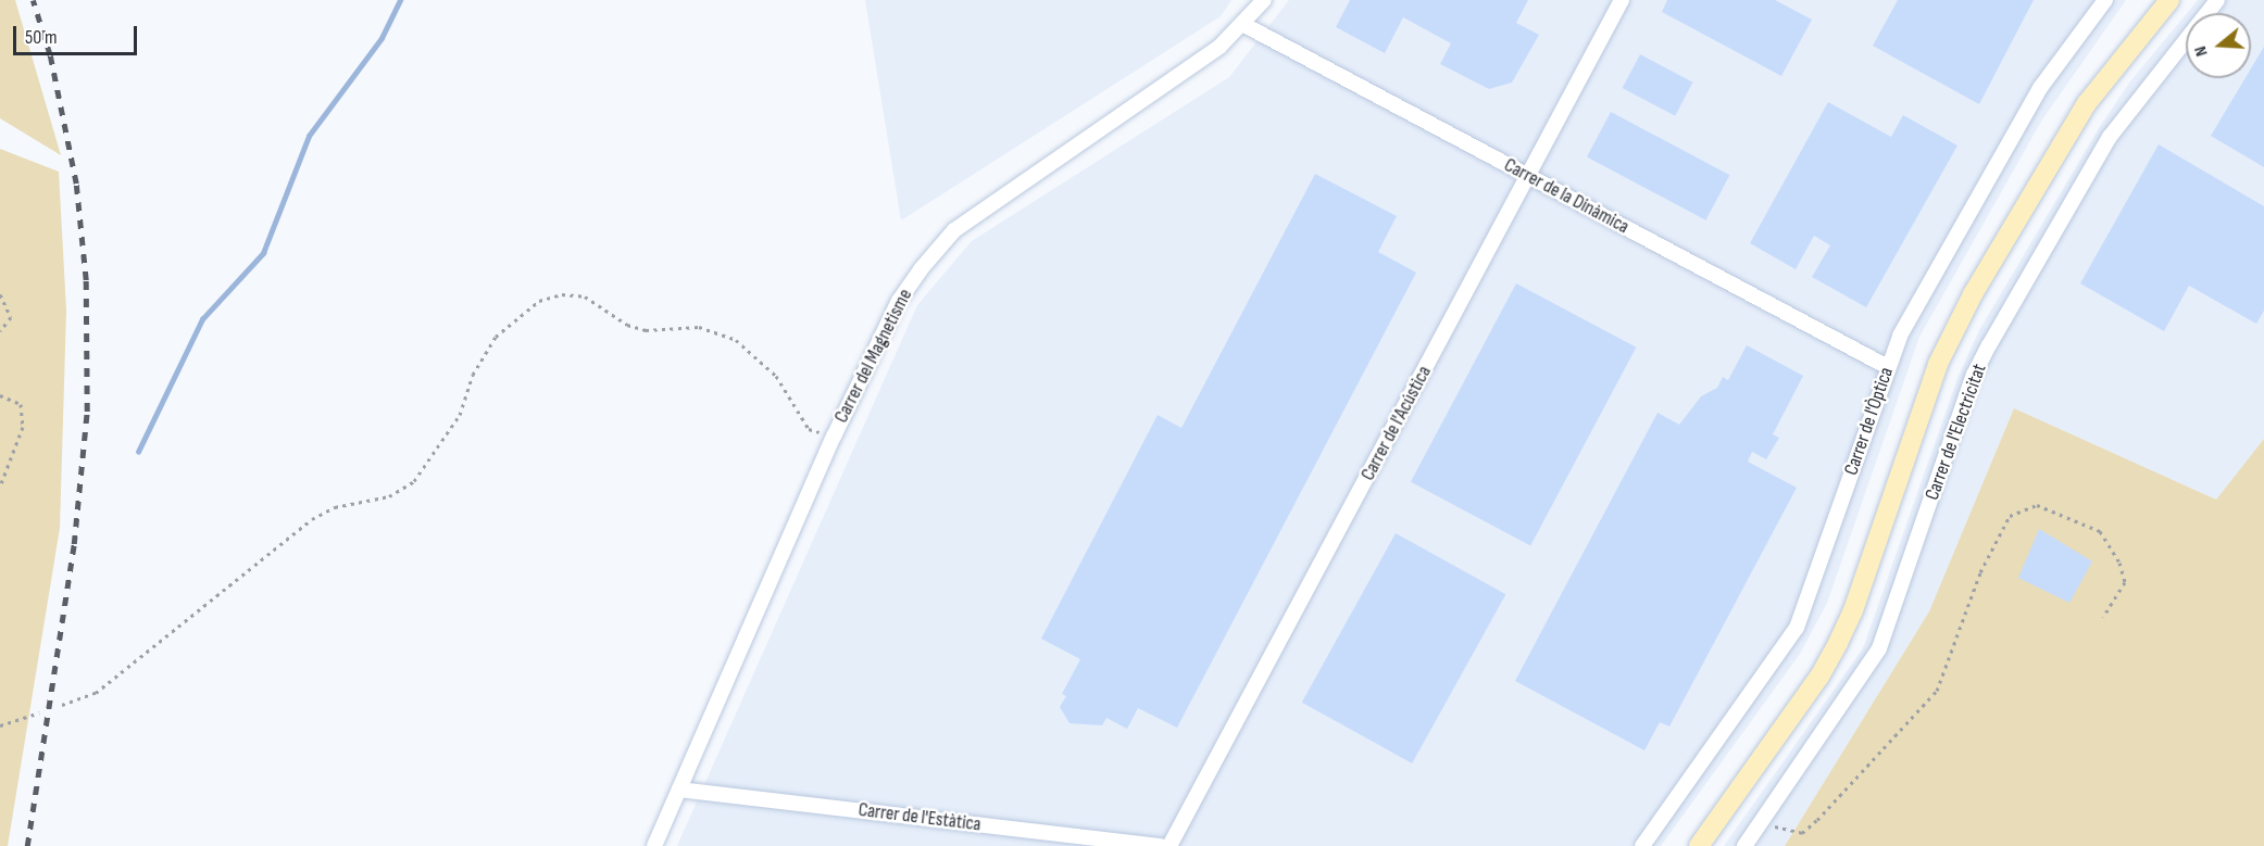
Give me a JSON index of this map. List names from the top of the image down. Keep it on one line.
{"streets":{"street":["Carrer de la Dinàmica","Carrer del Magnetisme","Carrer de l'Òptica","Carrer de l'Acústica","Carrer de l'Electricitat","Carrer de l'Estàtica"]},"crossings":[["Carrer de la Dinàmica","Carrer del Magnetisme"],["Carrer de la Dinàmica","Carrer de l'Òptica"],["Carrer de la Dinàmica","Carrer de l'Acústica"],["Carrer del Magnetisme","Carrer de l'Estàtica"]],"scale_bar":"50 m","north":"left"}
